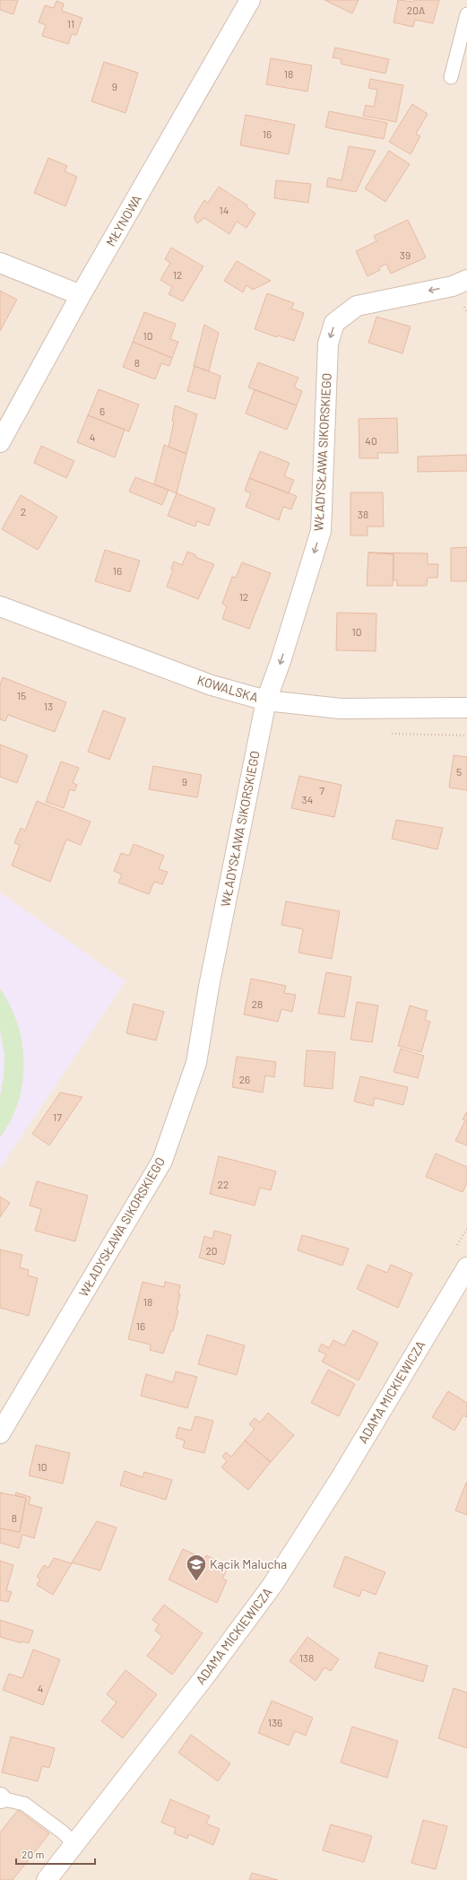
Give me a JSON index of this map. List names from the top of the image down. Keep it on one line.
{"streets":{"street":["MŁYNOWA","WŁADYSŁAWA SIKORSKIEGO","KOWALSKA","ADAMA MICKIEWICZA"]},"crossings":[["WŁADYSŁAWA SIKORSKIEGO","KOWALSKA"]],"one_way":["WŁADYSŁAWA SIKORSKIEGO"],"places":{"school or university":["Kącik Malucha"]},"house_numbers":["20A","11","18","9","16","14","39","12","10","8","6","4","40","2","38","16","12","10","15","13","5","9","7","34","28","26","17","22","20","18","16","10","8","138","4","136"],"scale_bar":"20 m"}
